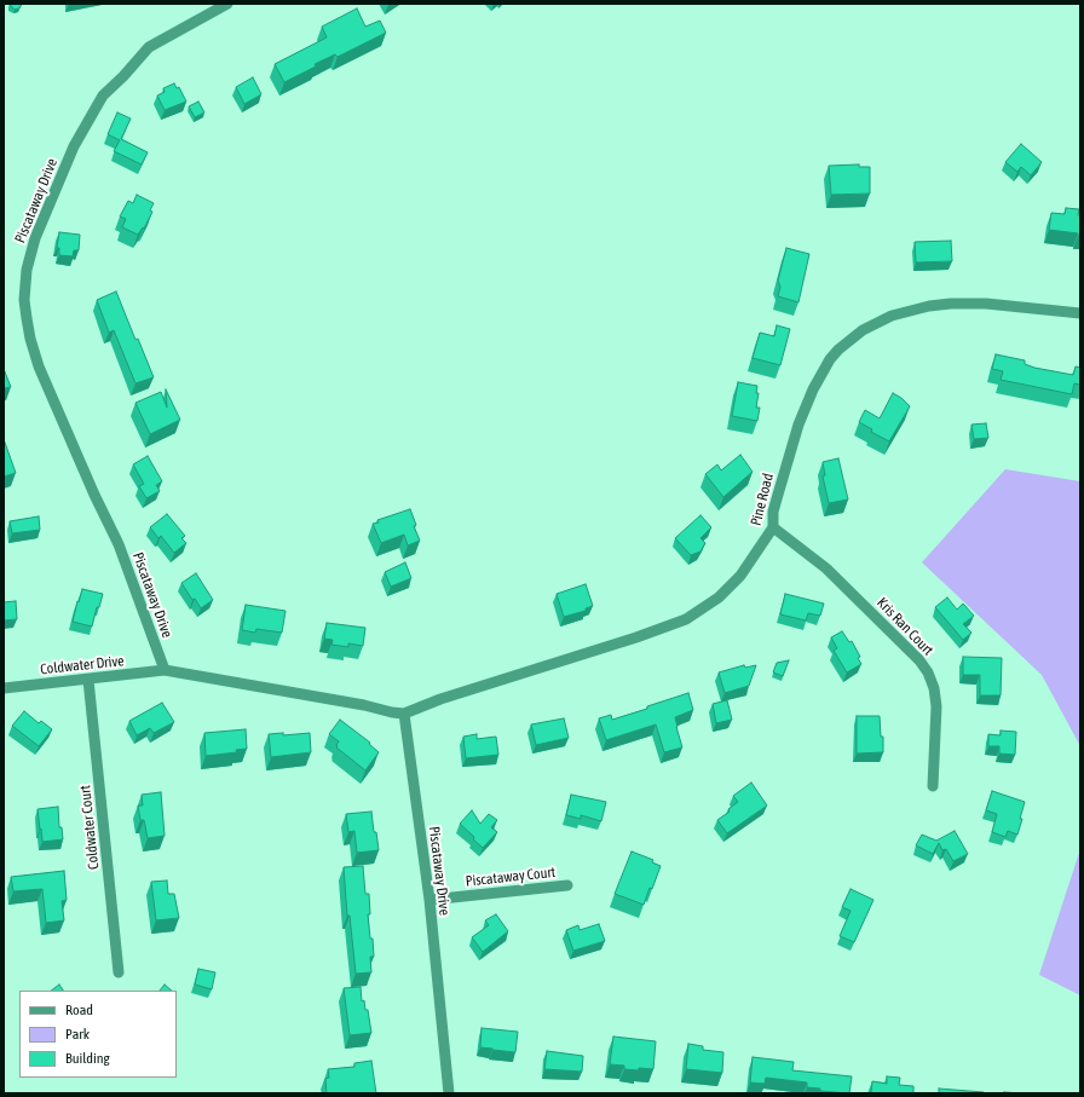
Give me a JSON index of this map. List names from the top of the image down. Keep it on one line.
{"streets":{"street":["Piscataway Drive","Pine Road","Kris Ran Court","Coldwater Drive","Coldwater Court","Piscataway Court"]},"crossings":[["Piscataway Drive","Pine Road"],["Piscataway Drive","Coldwater Drive"],["Piscataway Drive","Piscataway Court"],["Pine Road","Kris Ran Court"],["Coldwater Drive","Coldwater Court"]],"legend":["Road","Park","Building"]}
